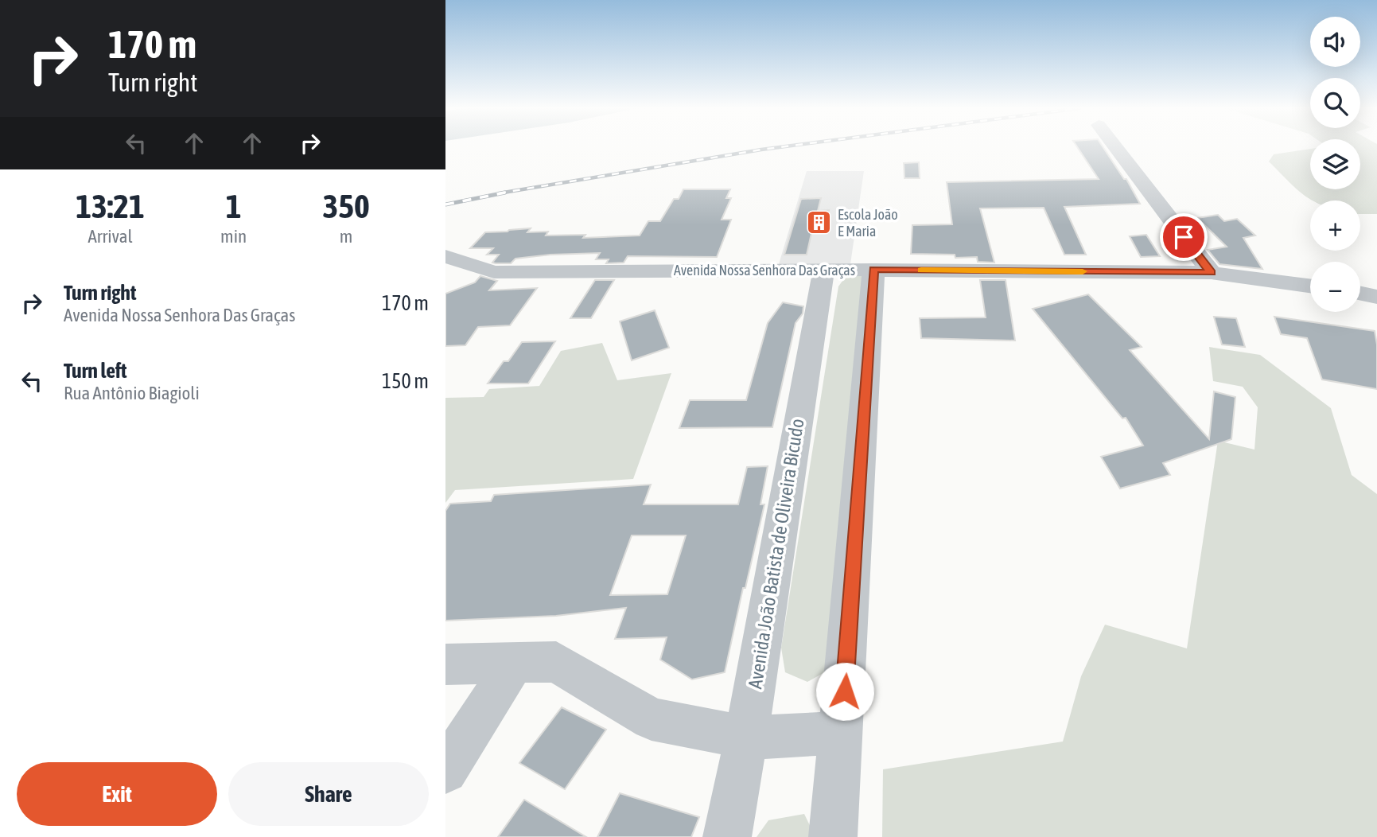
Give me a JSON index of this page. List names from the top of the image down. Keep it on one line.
{"streets":{"street":["Avenida Nossa Senhora Das Graças","Avenida João Batista de Oliveira Bicudo"]},"crossings":[["Avenida Nossa Senhora Das Graças","Avenida João Batista de Oliveira Bicudo"]],"places":{"building":["Escola João E Maria"]},"page":{"turn":["170 m","Turn right"],"map_buttons":["+","−"],"eta":["13:21","Arrival","1","min","350","m"],"list":[{"name":"Turn right","note":"Avenida Nossa Senhora Das Graças","value":"170 m"},{"name":"Turn left","note":"Rua Antônio Biagioli","value":"150 m"}],"buttons":["Exit","Share"]}}
